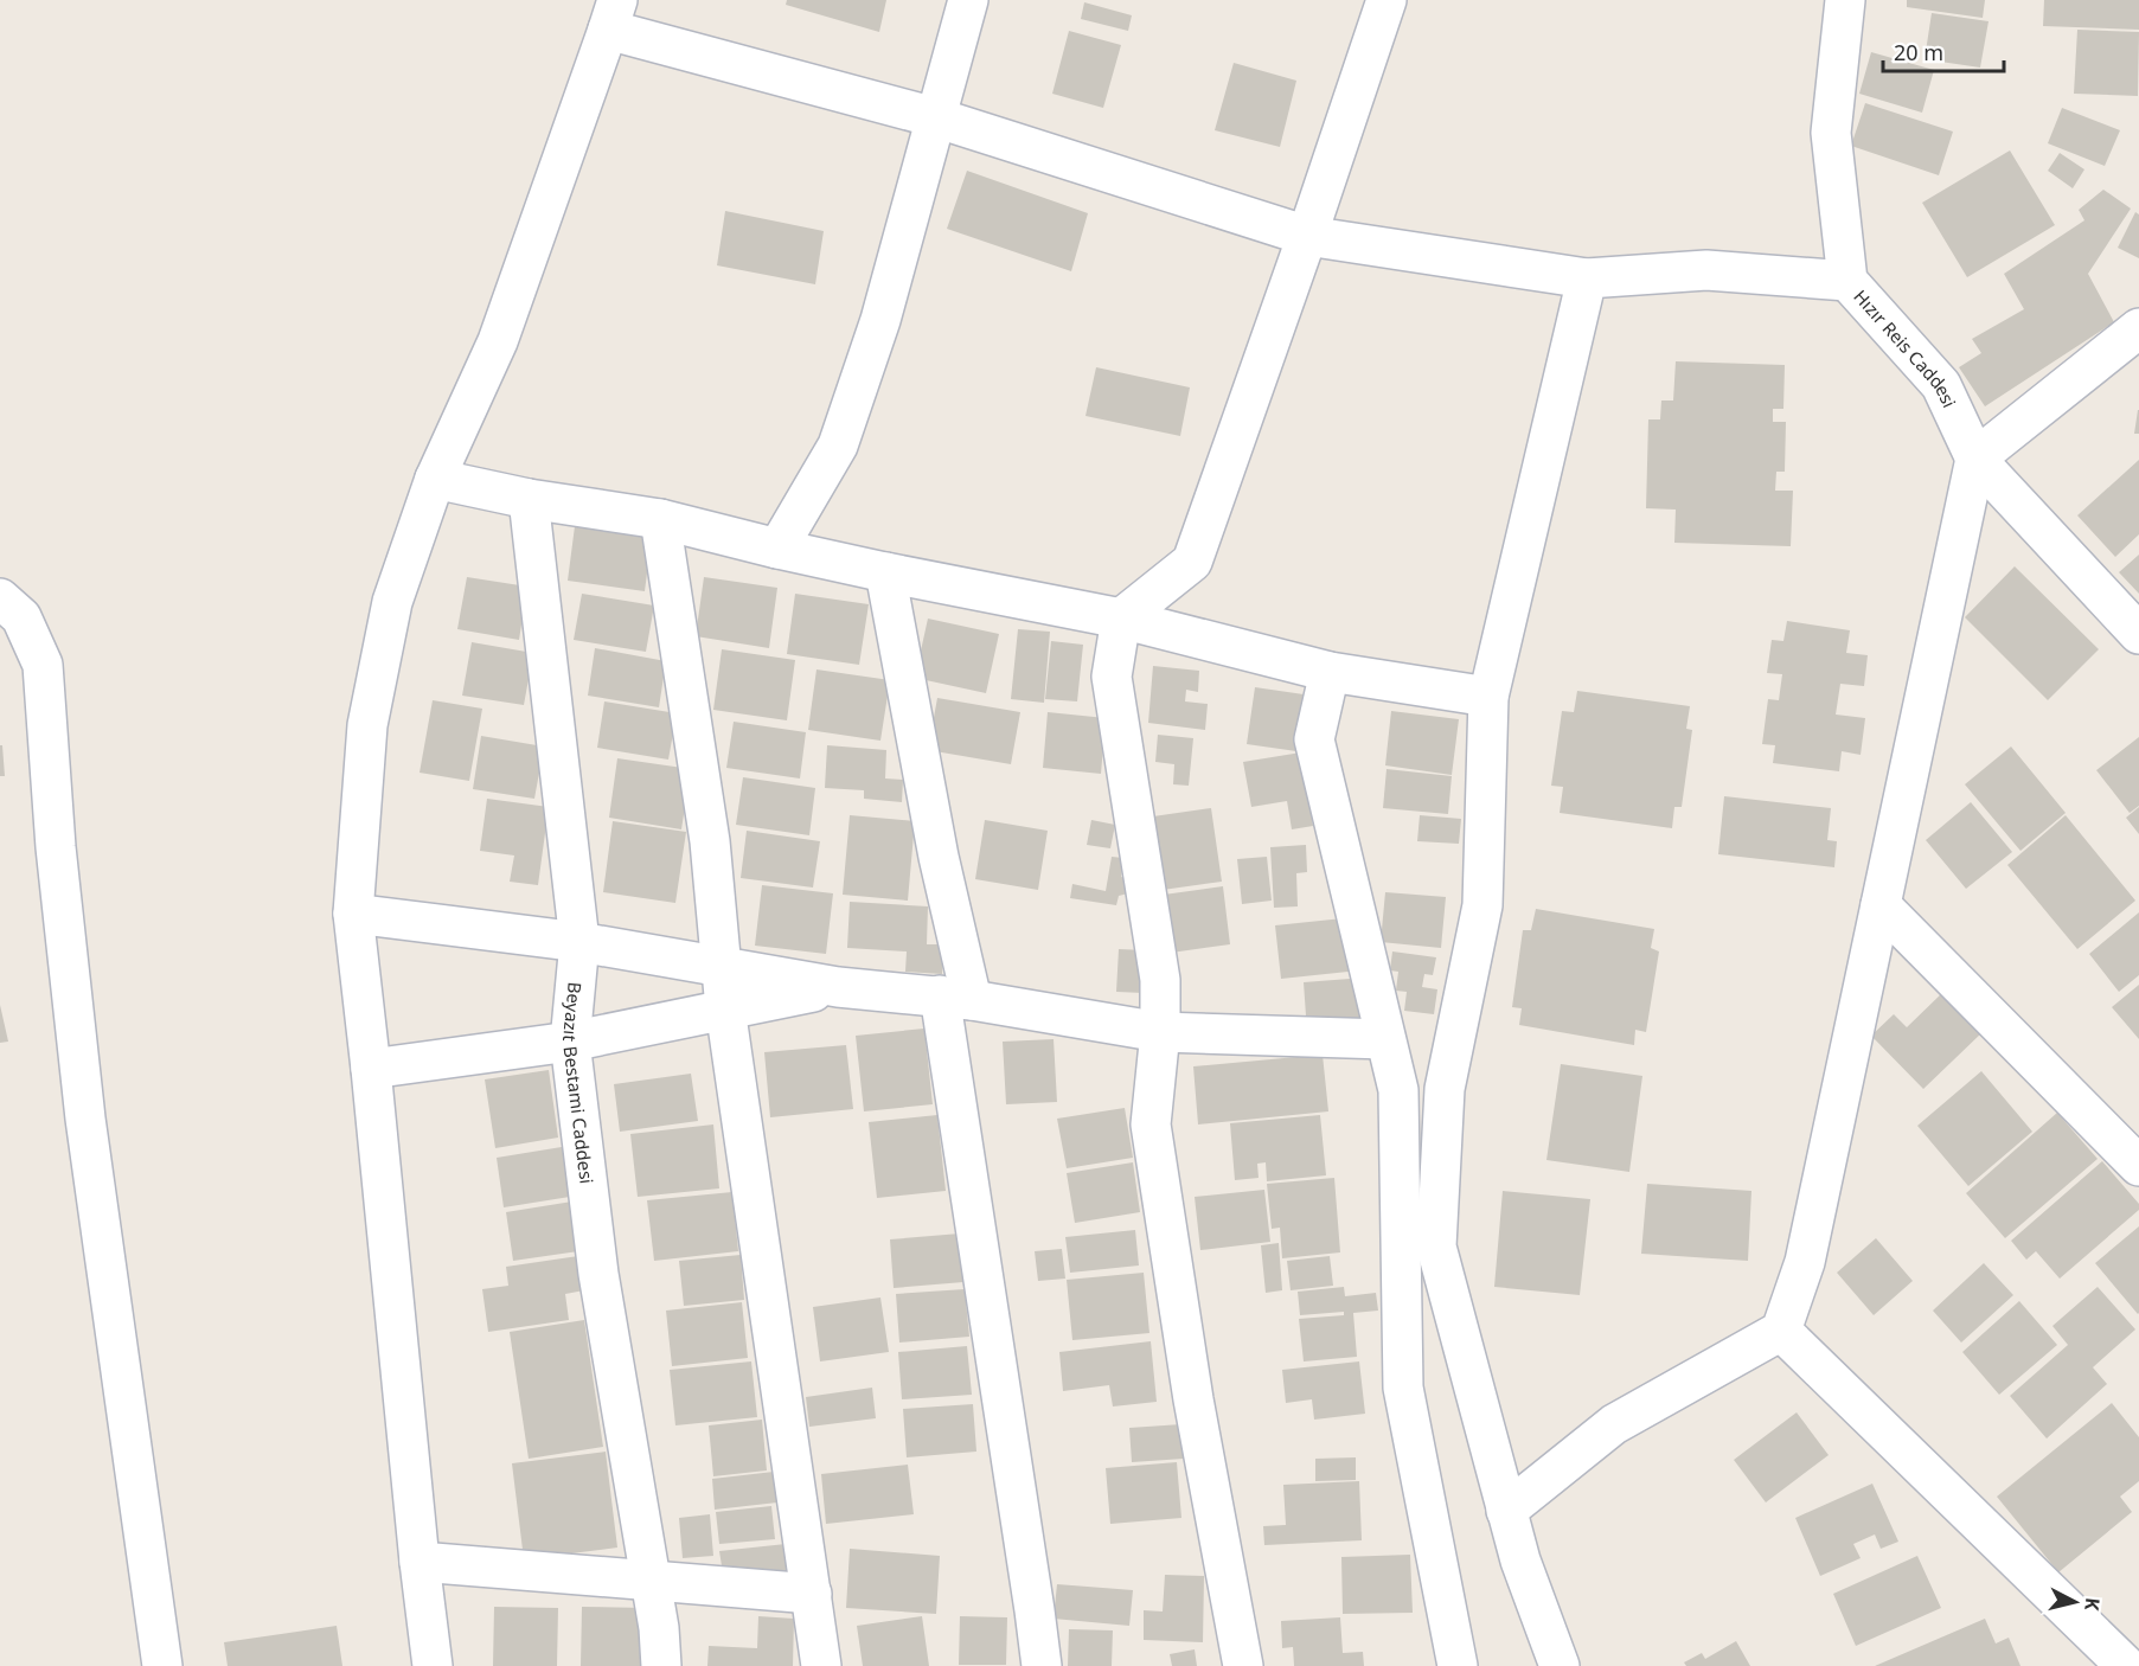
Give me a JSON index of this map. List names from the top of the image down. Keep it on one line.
{"streets":{"street":["Hızır Reis Caddesi","Beyazıt Bestami Caddesi"]},"scale_bar":"20 m","north":"right"}
